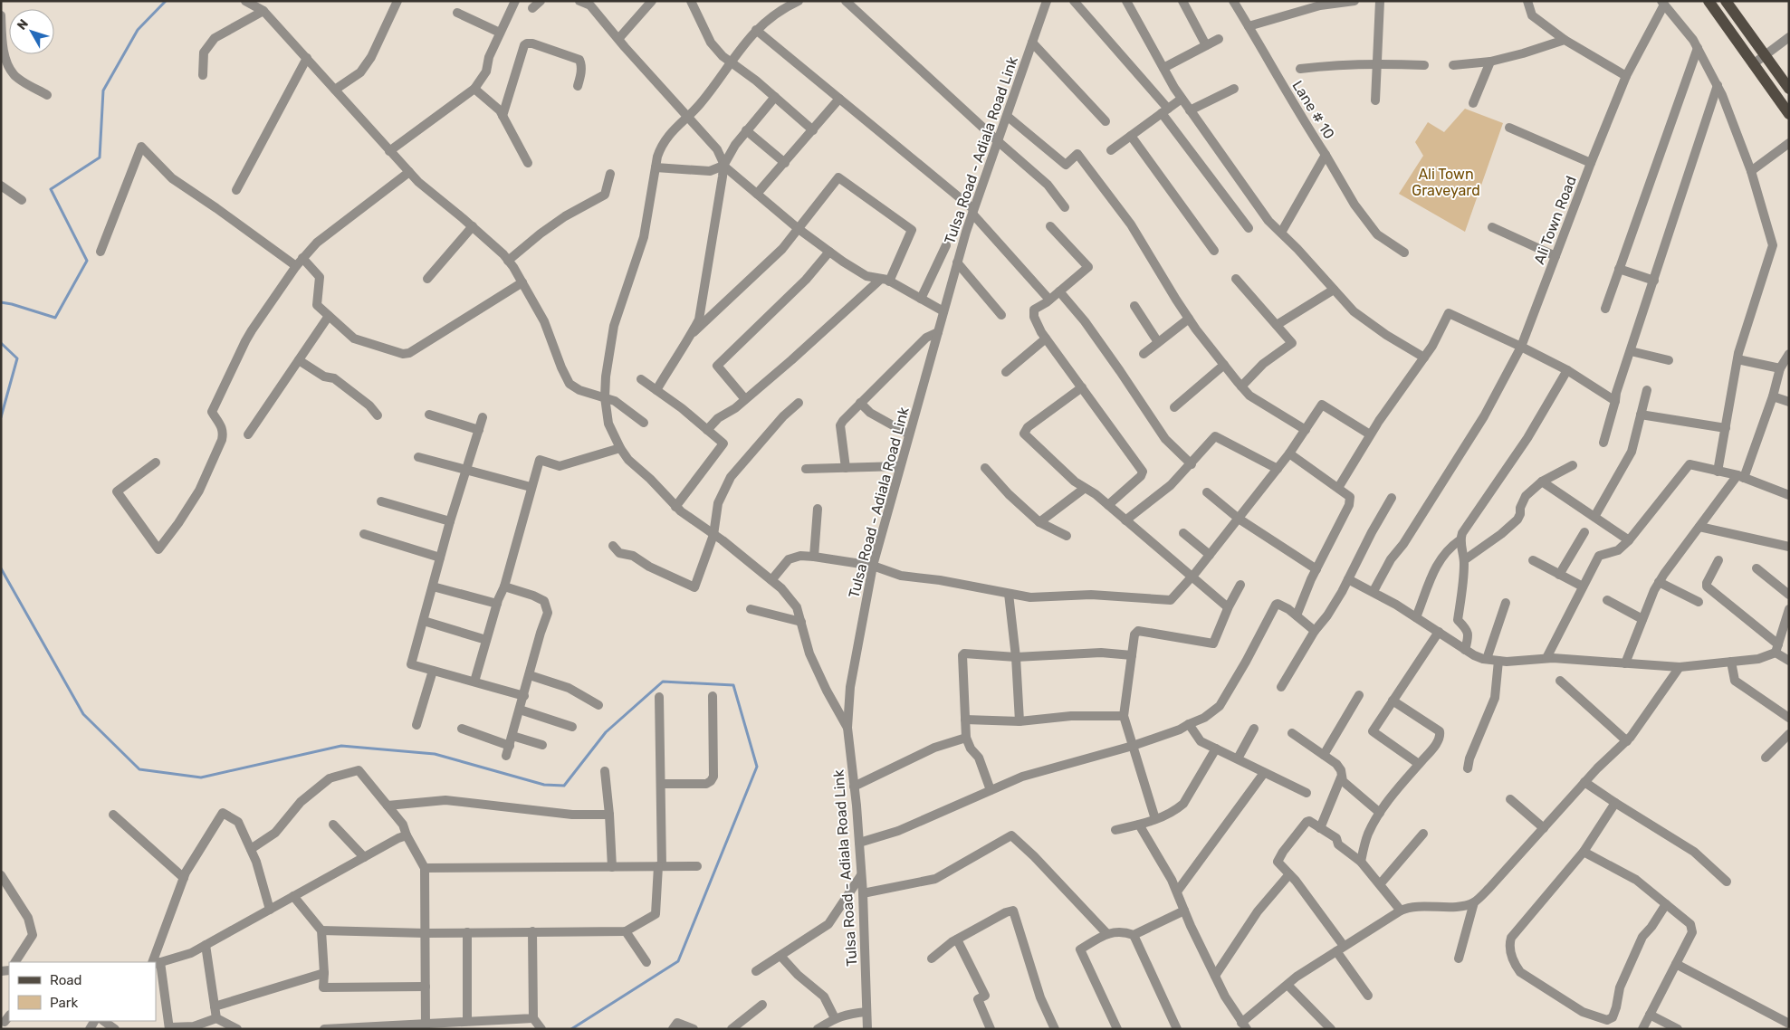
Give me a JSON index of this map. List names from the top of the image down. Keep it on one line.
{"streets":{"street":["Lane # 10","Tulsa Road - Adiala Road Link","Ali Town Road"]},"parks":["Ali Town Graveyard"],"legend":["Road","Park"],"north":"top left"}
